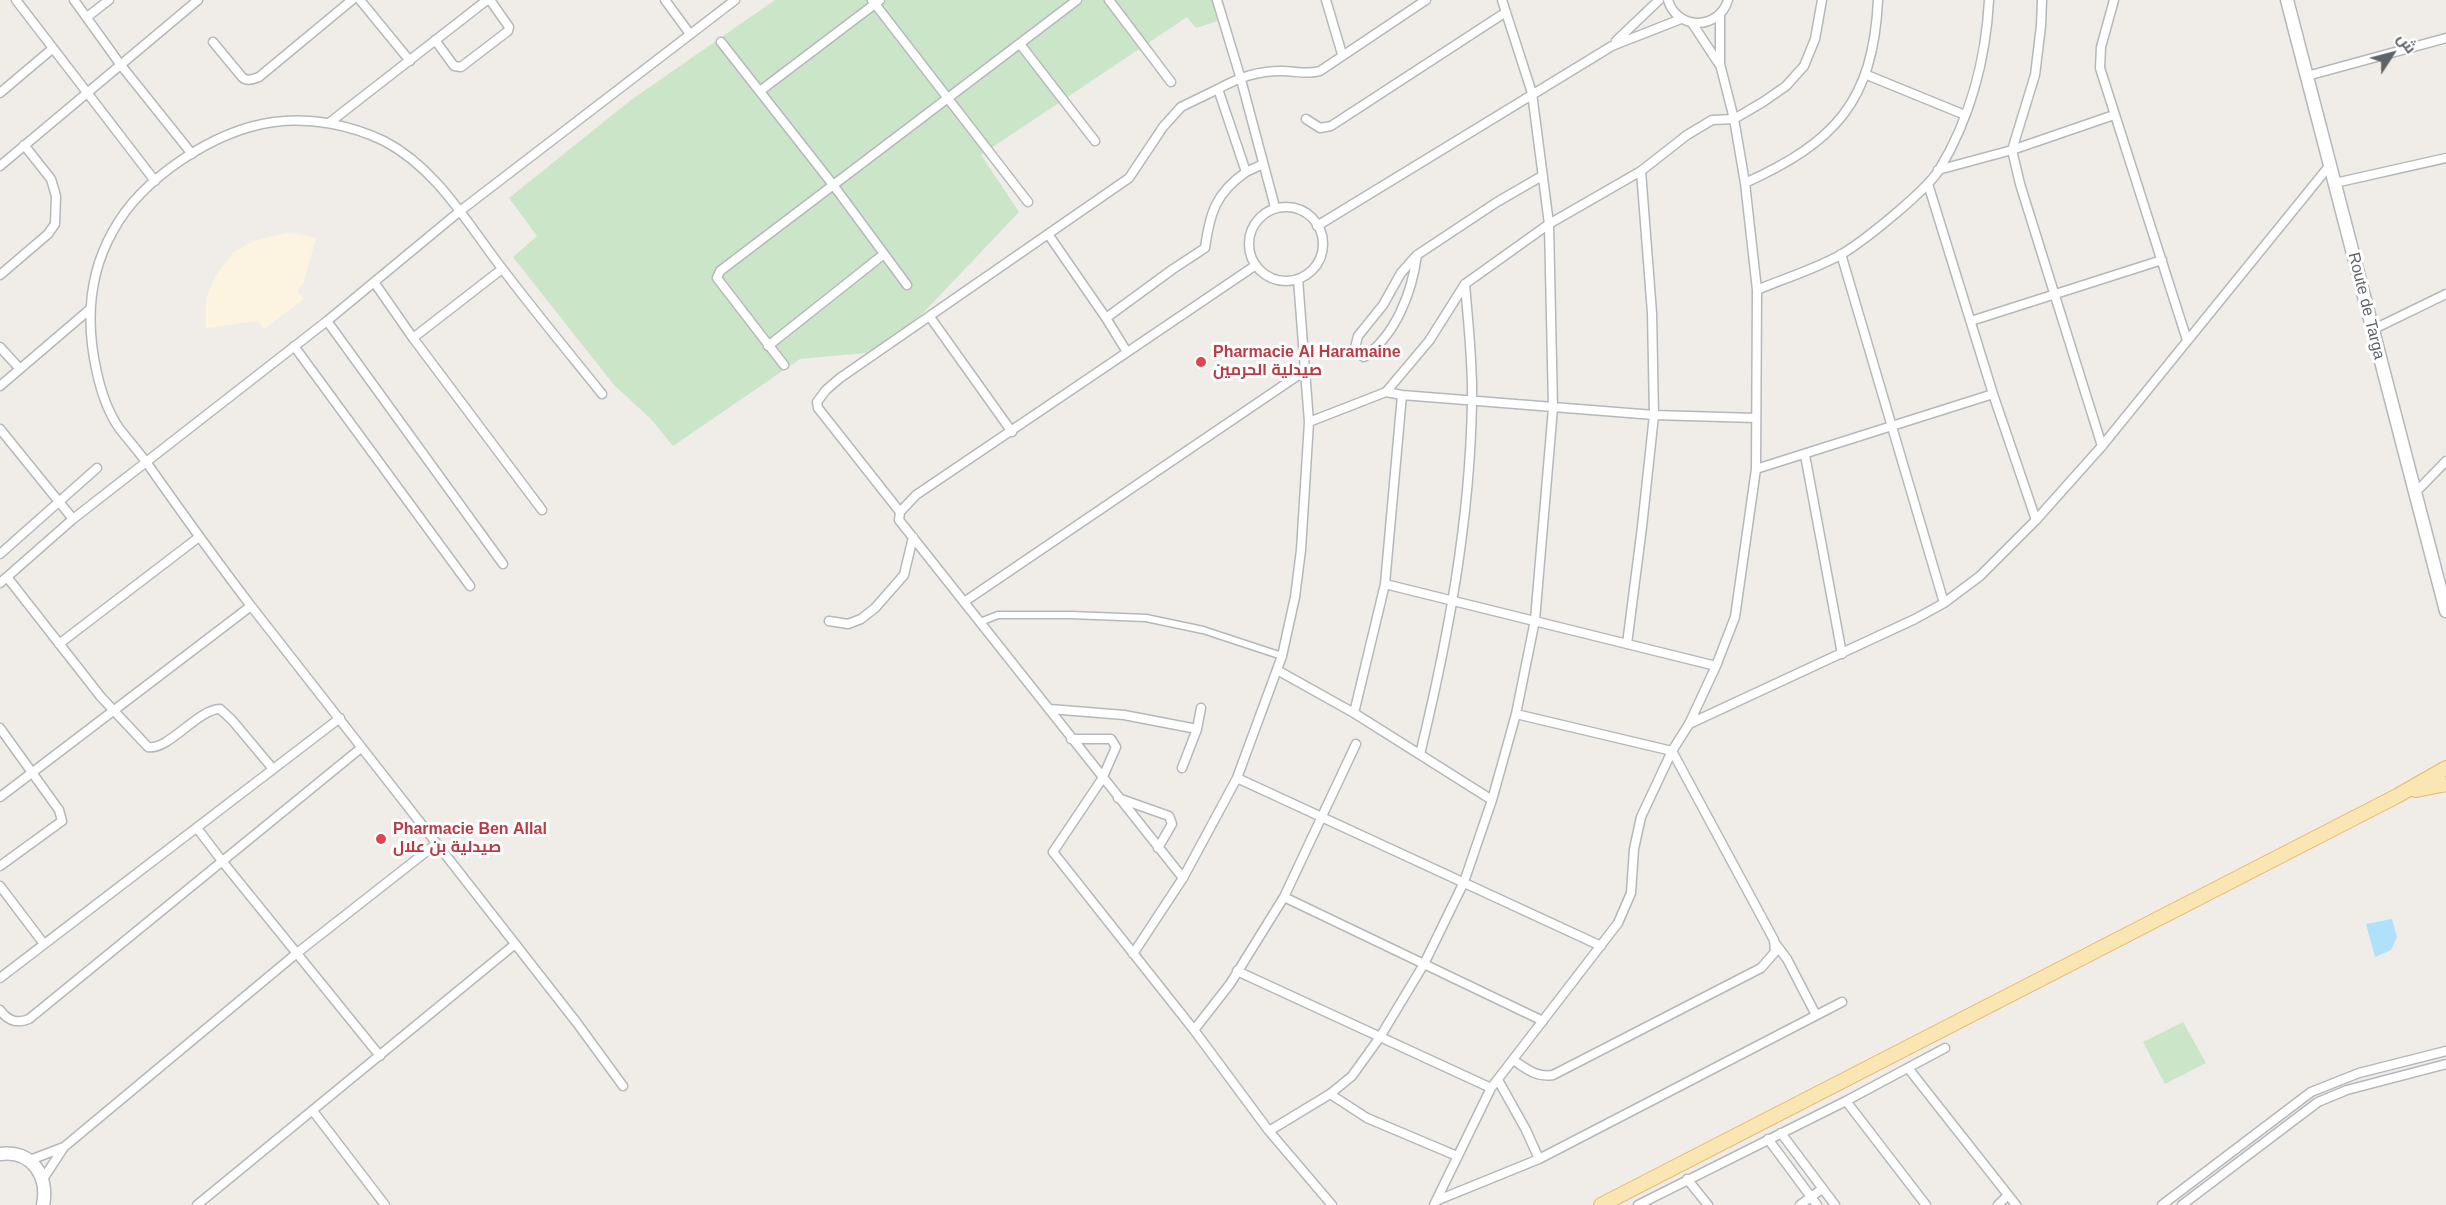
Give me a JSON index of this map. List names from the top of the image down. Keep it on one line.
{"streets":{"main road":["Route de Targa"]},"places":["Pharmacie Al Haramaine صيدلية الحرمين","Pharmacie Ben Allal صيدلية بن علال"],"north":"top right"}
